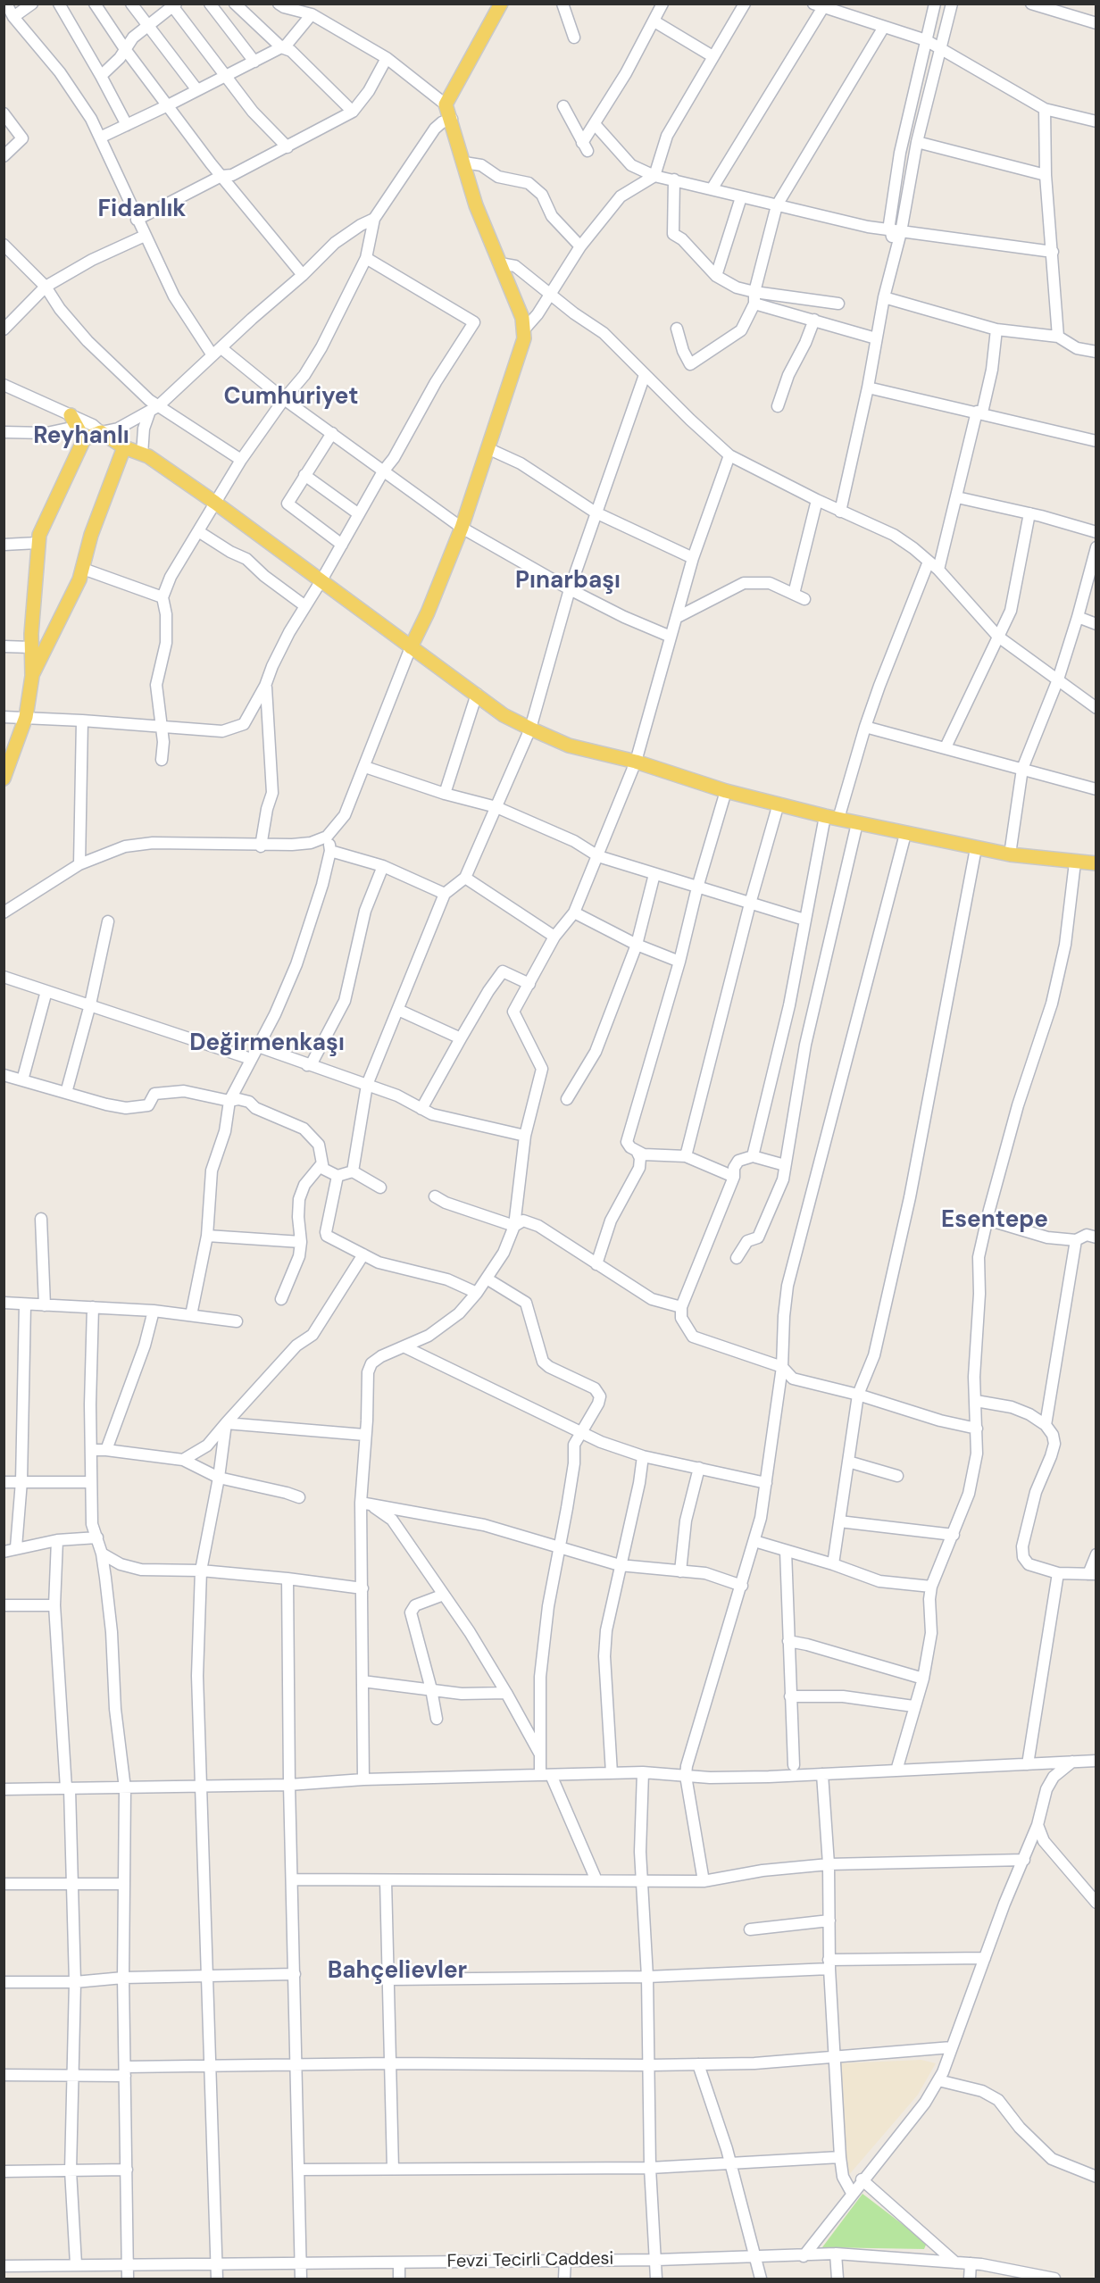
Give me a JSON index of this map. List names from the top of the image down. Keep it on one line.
{"streets":{"street":["Fevzi Tecirli Caddesi"]},"districts":["Fidanlık","Cumhuriyet","Reyhanlı","Pınarbaşı","Değirmenkaşı","Esentepe","Bahçelievler"]}
